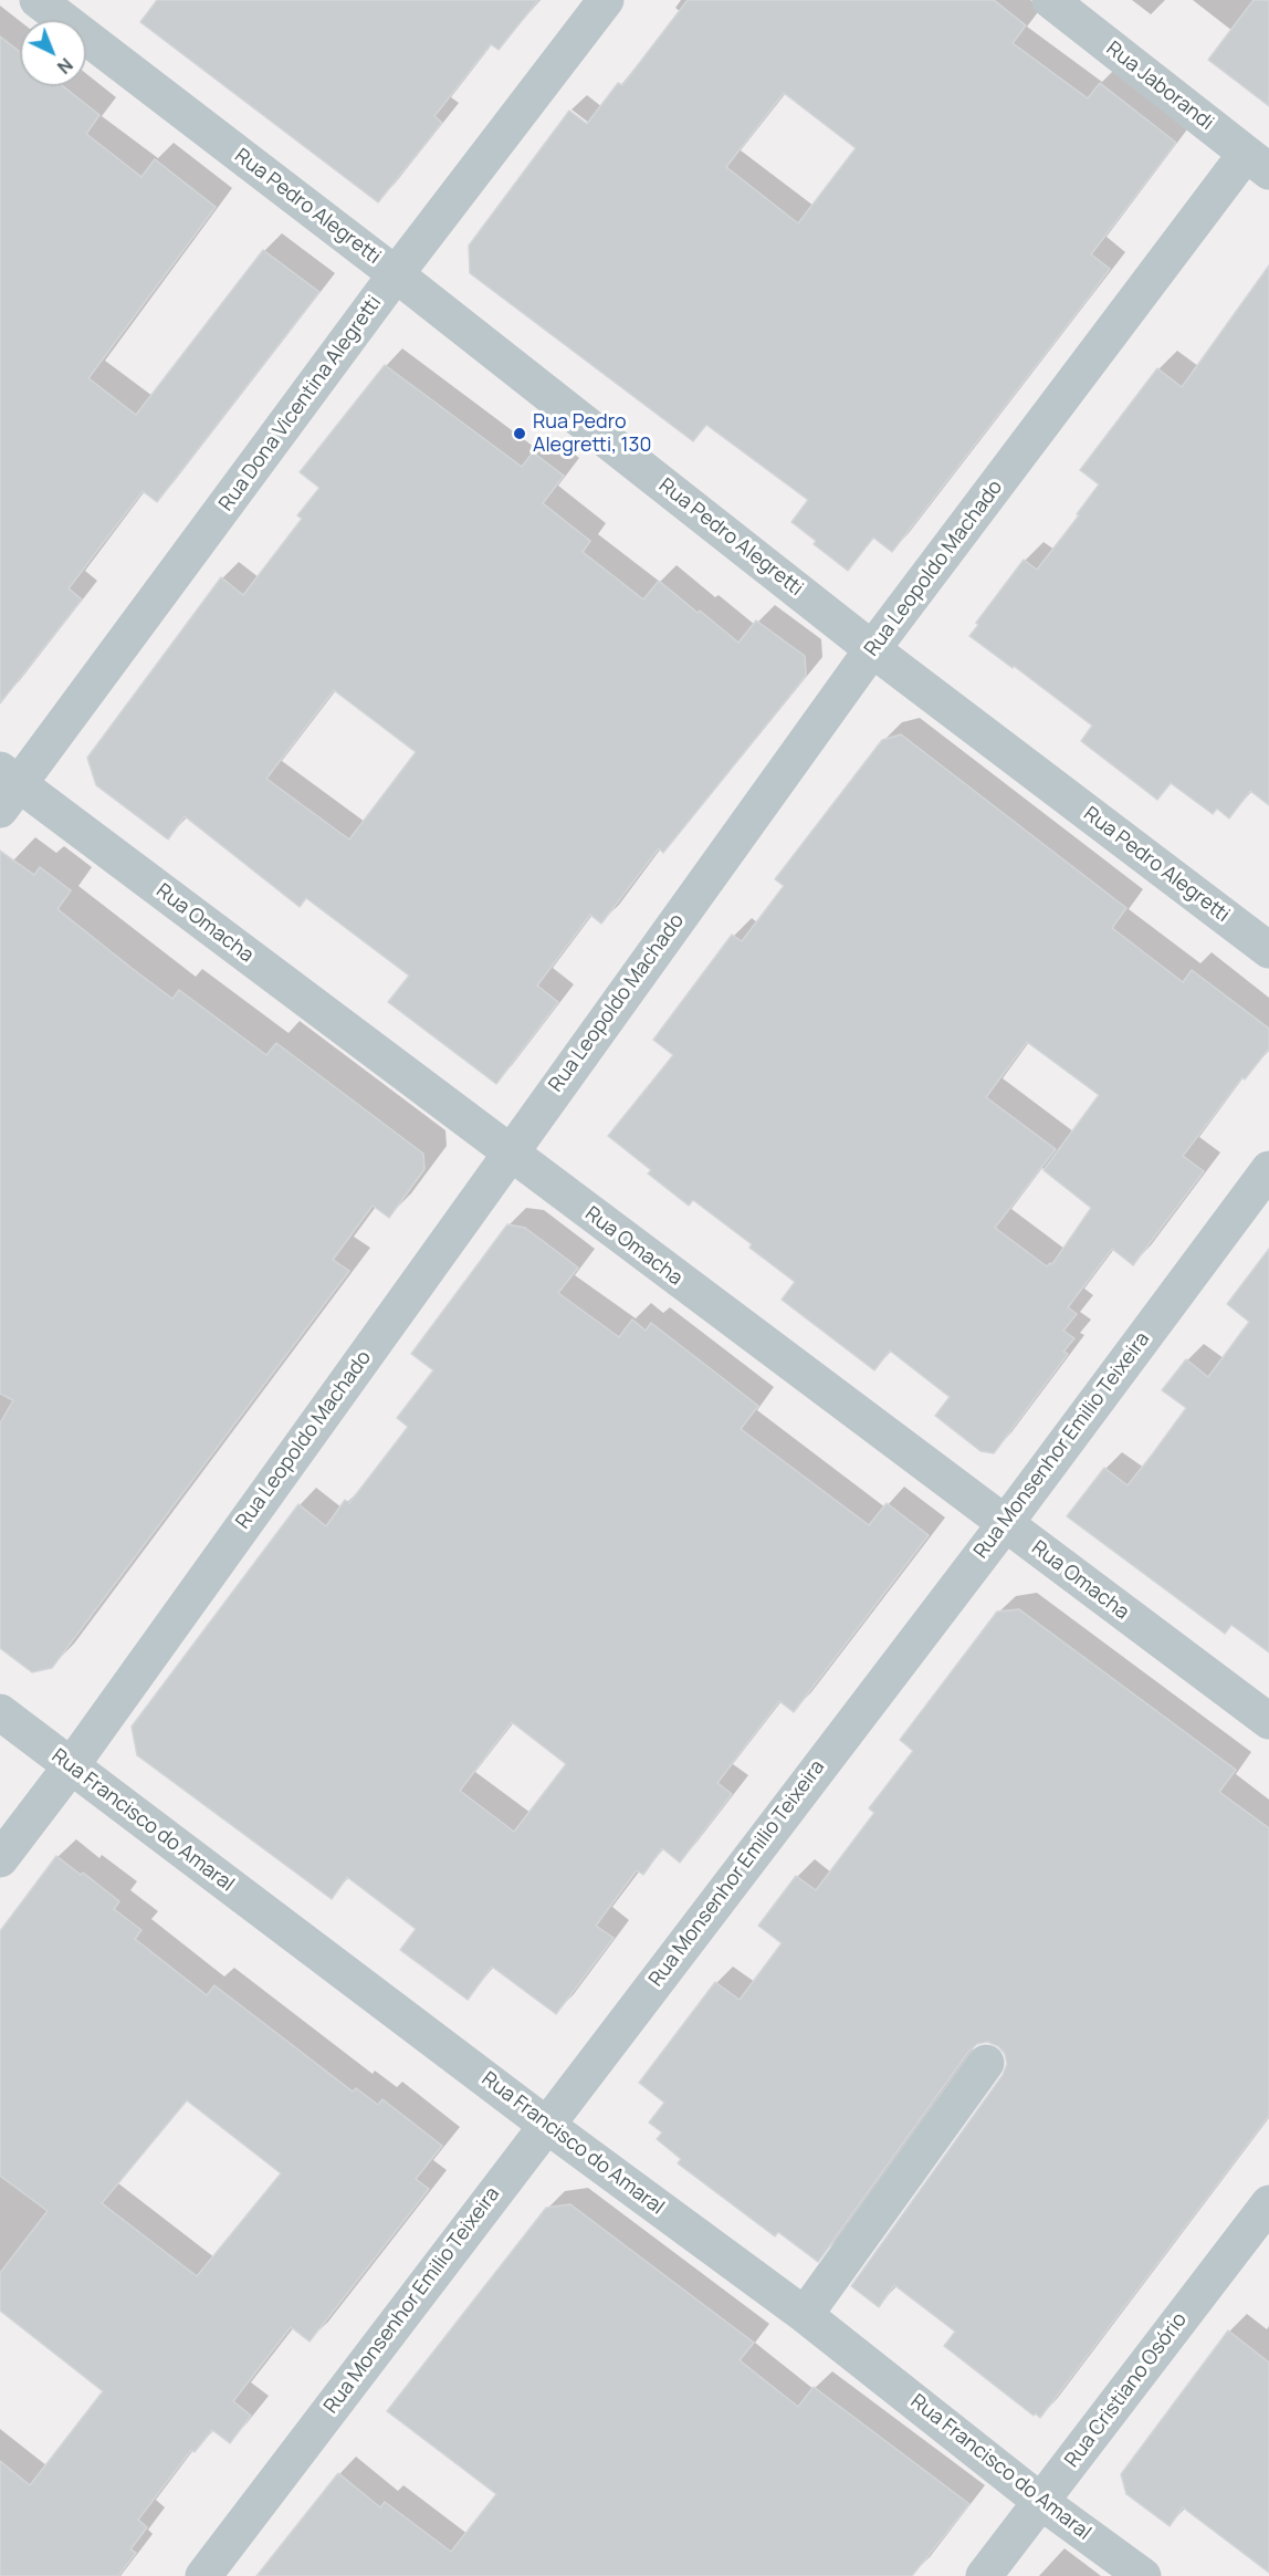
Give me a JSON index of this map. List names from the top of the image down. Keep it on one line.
{"streets":{"street":["Rua Jaborandi","Rua Pedro Alegretti","Rua Dona Vicentina Alegretti","Rua Leopoldo Machado","Rua Omacha","Rua Monsenhor Emilio Teixeira","Rua Francisco do Amaral","Rua Cristiano Osório"]},"crossings":[["Rua Jaborandi","Rua Leopoldo Machado"],["Rua Pedro Alegretti","Rua Dona Vicentina Alegretti"],["Rua Pedro Alegretti","Rua Leopoldo Machado"],["Rua Dona Vicentina Alegretti","Rua Omacha"],["Rua Leopoldo Machado","Rua Omacha"],["Rua Leopoldo Machado","Rua Francisco do Amaral"],["Rua Omacha","Rua Monsenhor Emilio Teixeira"],["Rua Monsenhor Emilio Teixeira","Rua Francisco do Amaral"],["Rua Francisco do Amaral","Rua Cristiano Osório"]],"places":["Rua Pedro Alegretti, 130"],"north":"bottom right"}
